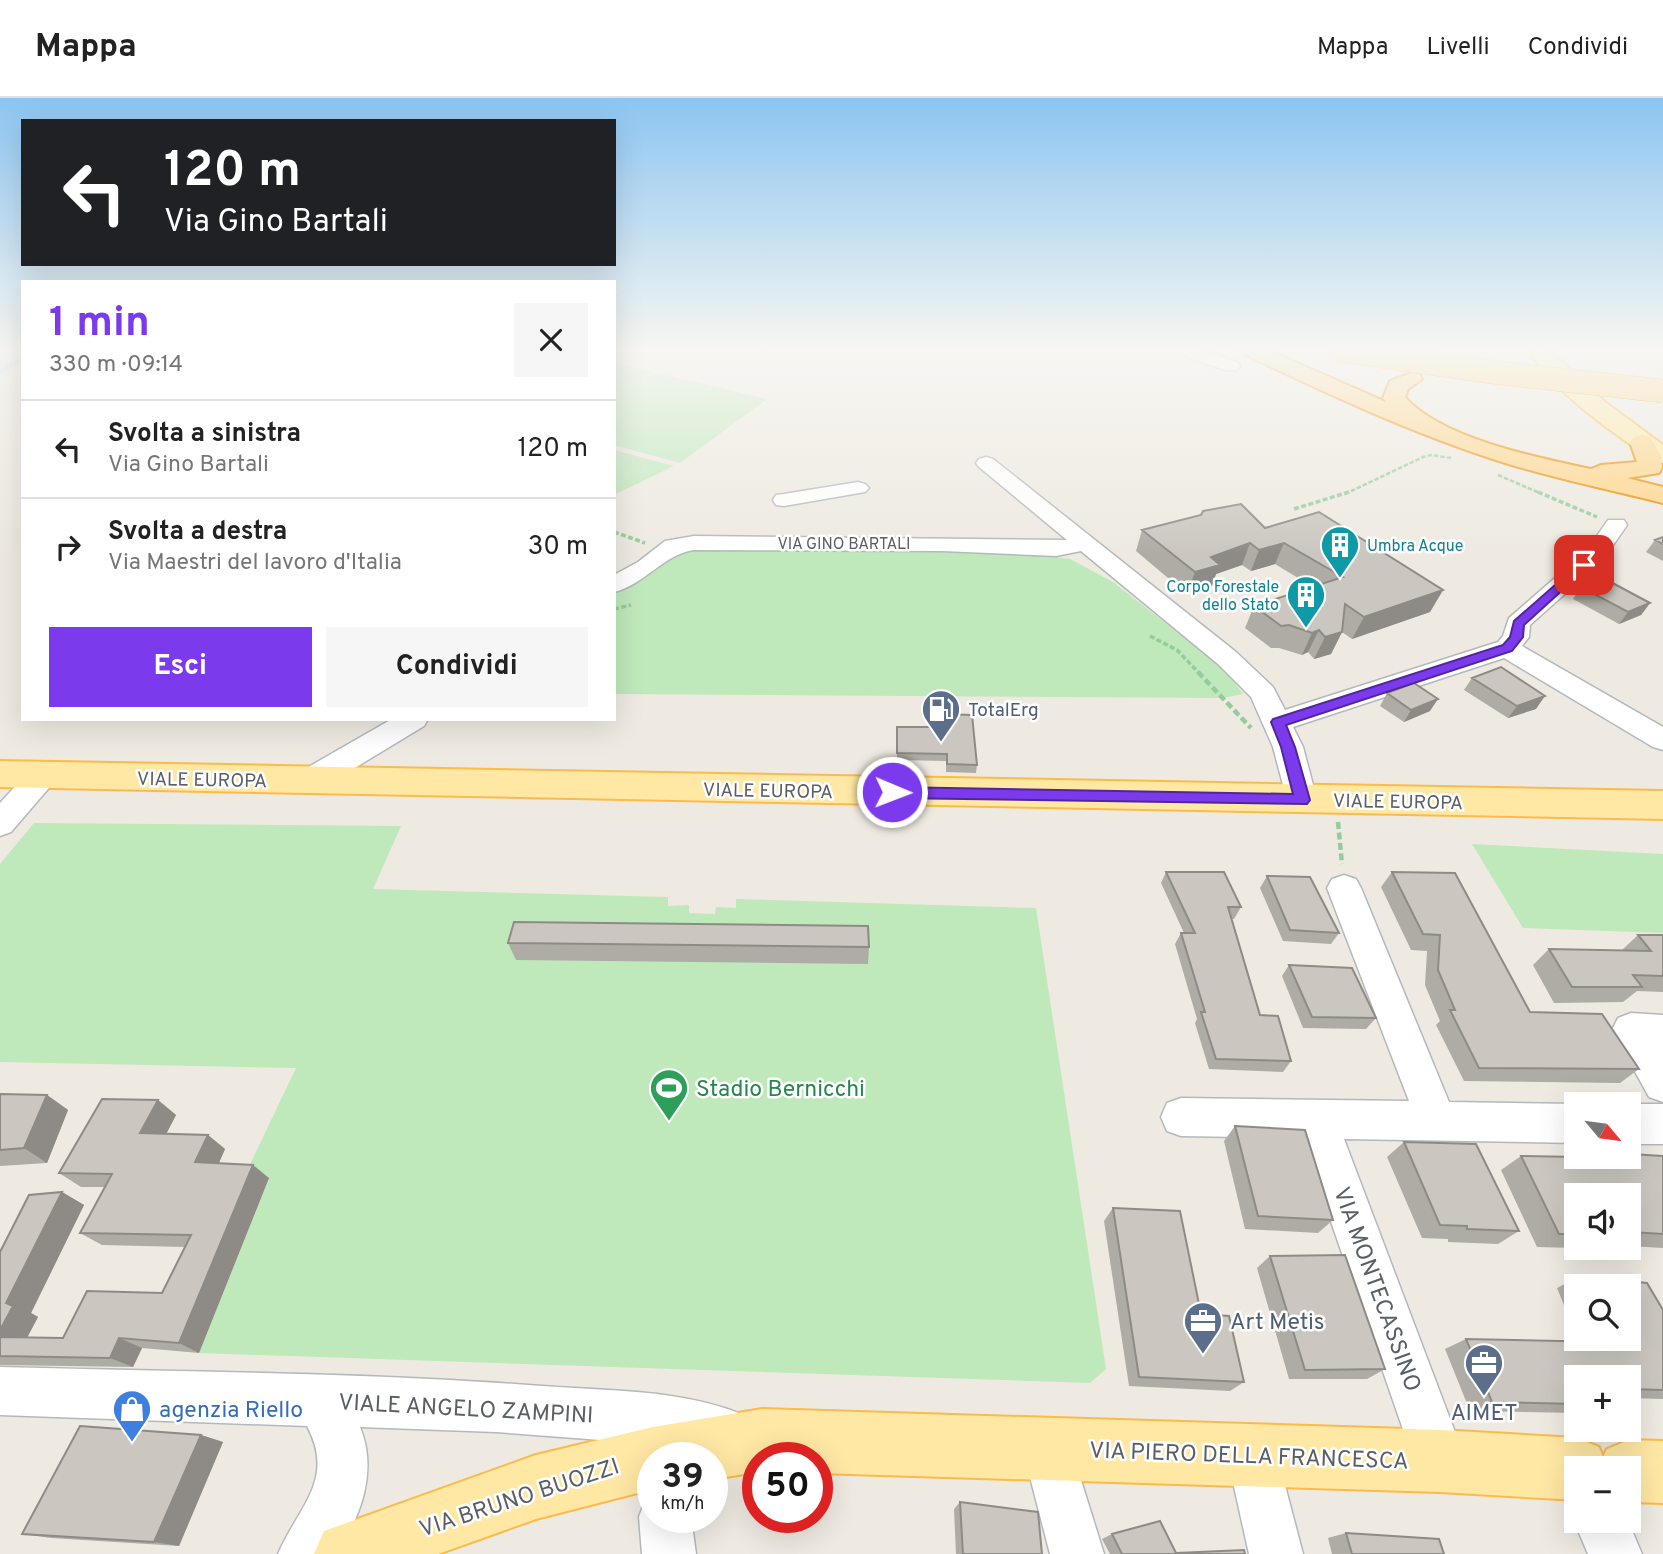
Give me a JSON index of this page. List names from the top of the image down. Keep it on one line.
{"streets":{"main road":["VIALE EUROPA","VIA PIERO DELLA FRANCESCA","VIA BRUNO BUOZZI"],"street":["VIA GINO BARTALI","VIA MONTECASSINO","VIALE ANGELO ZAMPINI"]},"crossings":[["VIA MONTECASSINO","VIA PIERO DELLA FRANCESCA"],["VIALE ANGELO ZAMPINI","VIA BRUNO BUOZZI"],["VIA PIERO DELLA FRANCESCA","VIA BRUNO BUOZZI"]],"places":{"building":["Umbra Acque","Corpo Forestale dello Stato"],"fuel station":["TotalErg"],"sports":["Stadio Bernicchi"],"office":["Art Metis","AIMET"],"shop":["agenzia Riello"]},"north":"bottom right","page":{"header":"Mappa","nav":["Mappa","Livelli","Condividi"],"turn":["120 m","Via Gino Bartali"],"heading":["1 min","330 m · 09:14"],"list":[{"name":"Svolta a sinistra","note":"Via Gino Bartali","value":"120 m"},{"name":"Svolta a destra","note":"Via Maestri del lavoro d'Italia","value":"30 m"}],"buttons":["Esci","Condividi"],"map_buttons":["+","−"],"speed":"39 km/h","limit":"50"}}
